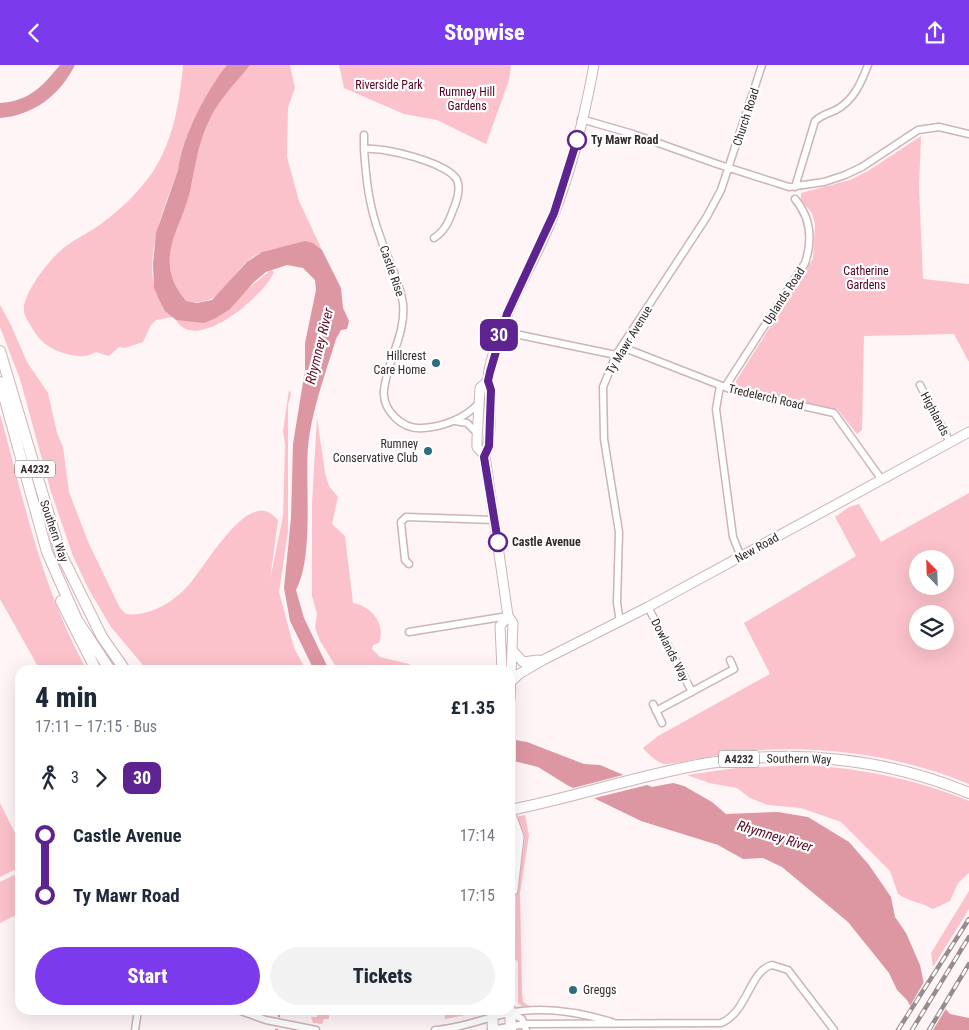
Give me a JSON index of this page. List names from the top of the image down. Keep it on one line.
{"streets":{"main road":["A4232","Southern Way","New Road"],"street":["Church Road","Castle Rise","Uplands Road","Ty Mawr Avenue","Tredelerch Road","Highlands","Dowlands Way"]},"crossings":[["Church Road","Ty Mawr Avenue"],["Uplands Road","Tredelerch Road"],["Uplands Road","New Road"],["Ty Mawr Avenue","Tredelerch Road"],["Ty Mawr Avenue","New Road"],["Tredelerch Road","New Road"],["Highlands","New Road"],["New Road","Dowlands Way"]],"water":["Rhymney River"],"parks":["Riverside Park","Rumney Hill Gardens","Catherine Gardens"],"places":["Ty Mawr Road","Hillcrest Care Home","Rumney Conservative Club","Castle Avenue","Greggs"],"lines":["bus line 30"],"north":"top left","page":{"header":"Stopwise","on_map":"30","heading":["4 min","17:11 – 17:15 · Bus","£1.35"],"legs":["3","30"],"list":[{"name":"Castle Avenue","value":"17:14"},{"name":"Ty Mawr Road","value":"17:15"}],"buttons":["Start","Tickets"]}}
